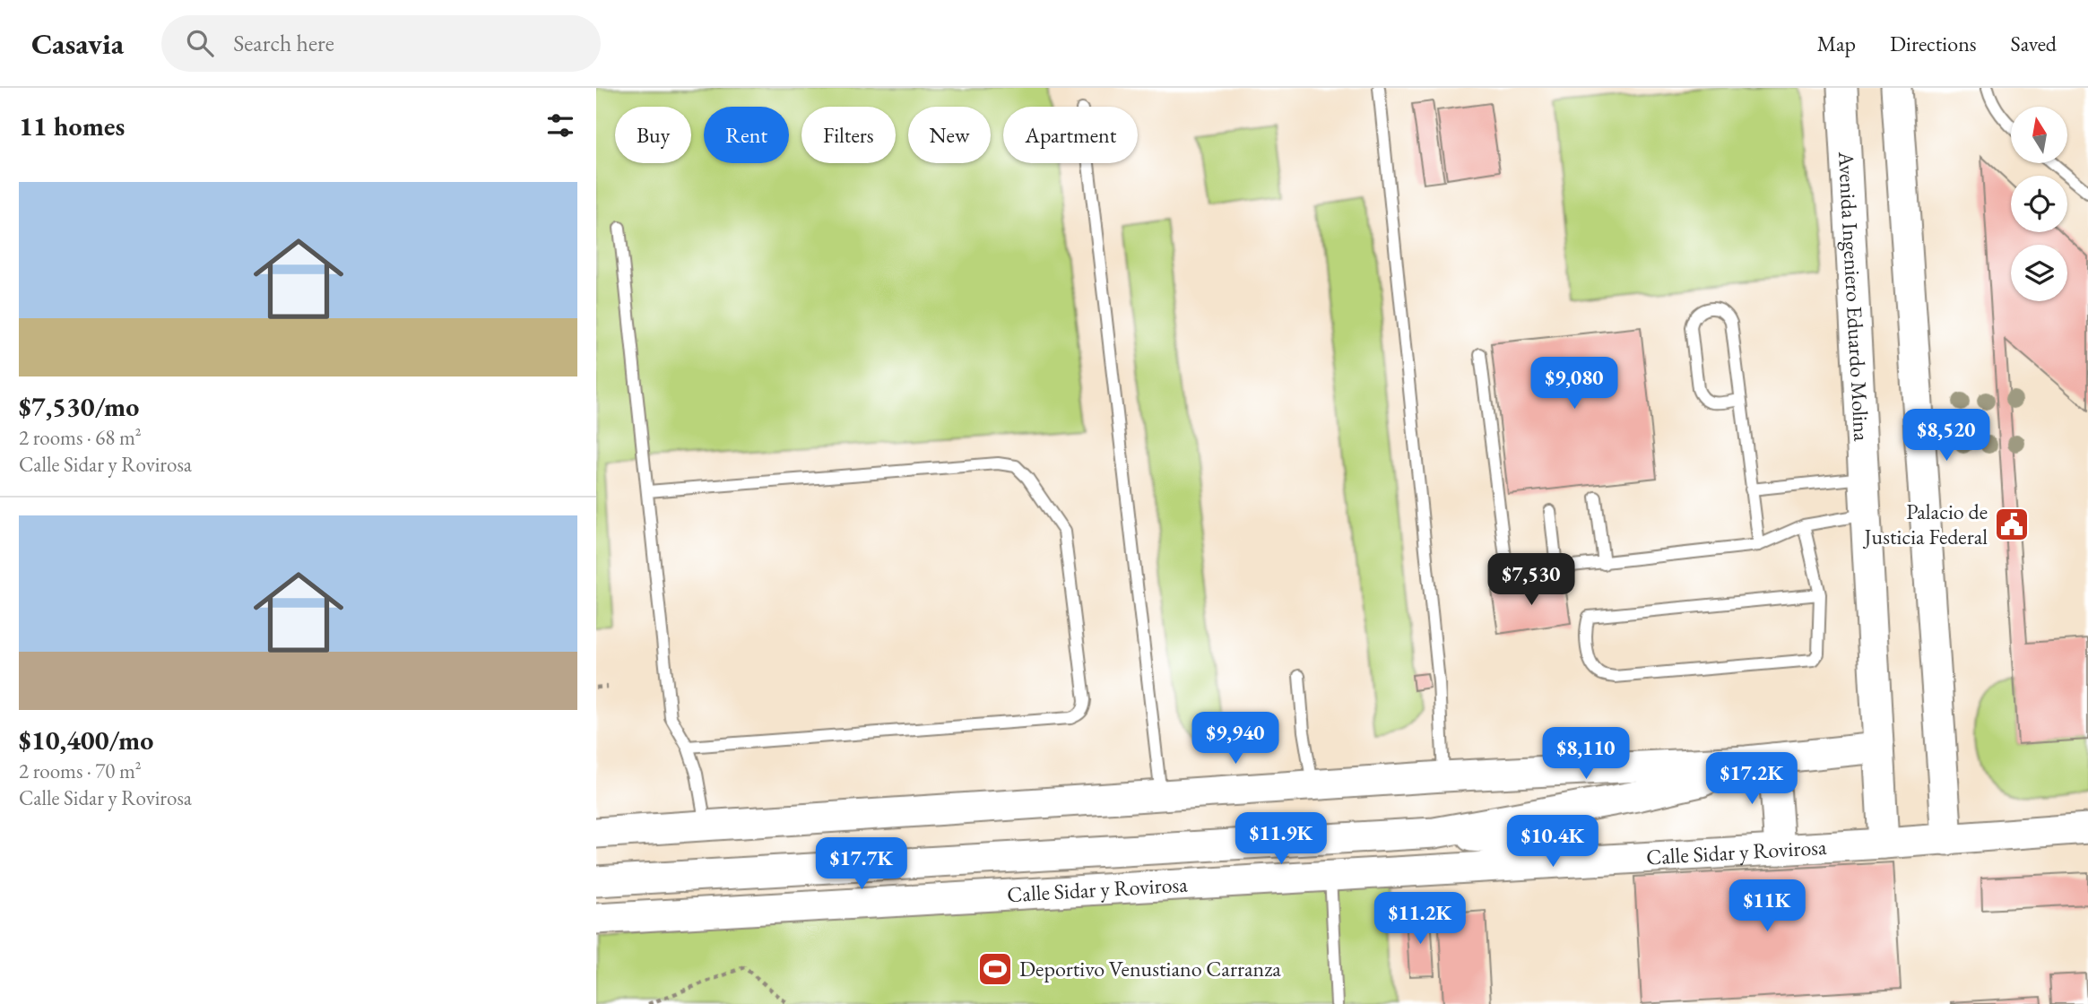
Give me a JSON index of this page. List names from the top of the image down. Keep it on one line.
{"streets":{"street":["Avenida Ingeniero Eduardo Molina","Calle Sidar y Rovirosa"]},"crossings":[["Avenida Ingeniero Eduardo Molina","Calle Sidar y Rovirosa"]],"places":{"public building":["Palacio de Justicia Federal"],"sports":["Deportivo Venustiano Carranza"]},"north":"top","page":{"header":"Casavia","search":"Search here","nav":["Map","Directions","Saved"],"heading":"11 homes","chip":["Buy","Rent","Filters","New","Apartment"],"list":[{"name":"$7,530/mo","note":"2 rooms · 68 m² · Calle Sidar y Rovirosa"},{"name":"$10,400/mo","note":"2 rooms · 70 m² · Calle Sidar y Rovirosa"}],"price":["$9,080","$8,520","$7,530","$9,940","$8,110","$17.2K","$11.9K","$10.4K","$17.7K","$11K","$11.2K"]}}
